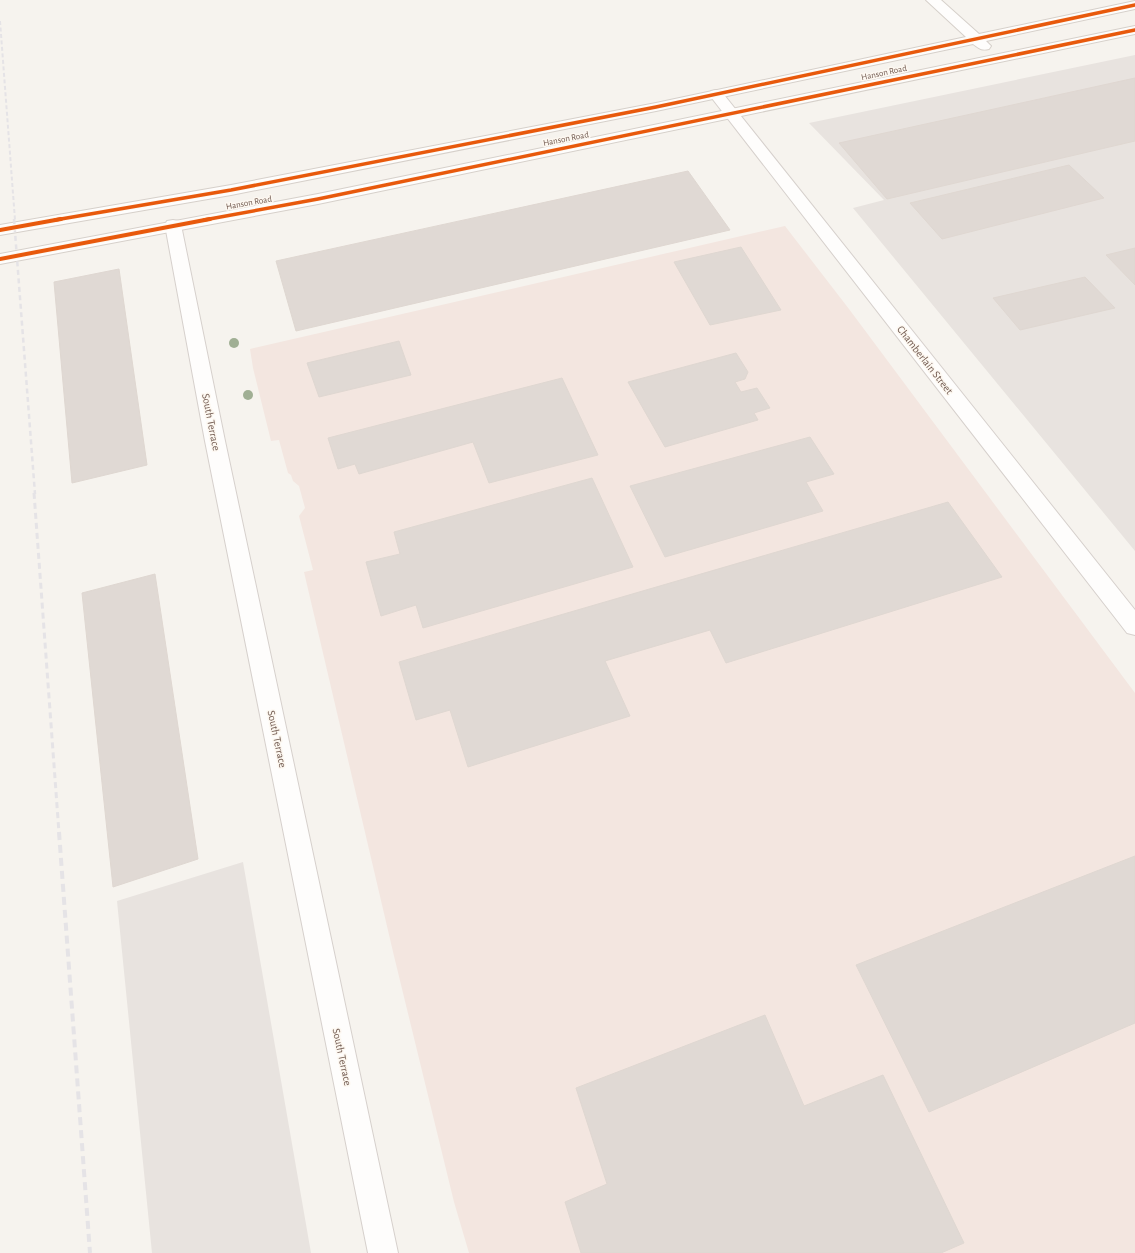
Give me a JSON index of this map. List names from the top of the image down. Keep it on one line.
{"streets":{"main road":["Hanson Road","Chamberlain Street","South Terrace"]},"crossings":[["Hanson Road","Chamberlain Street"],["Hanson Road","South Terrace"]]}
